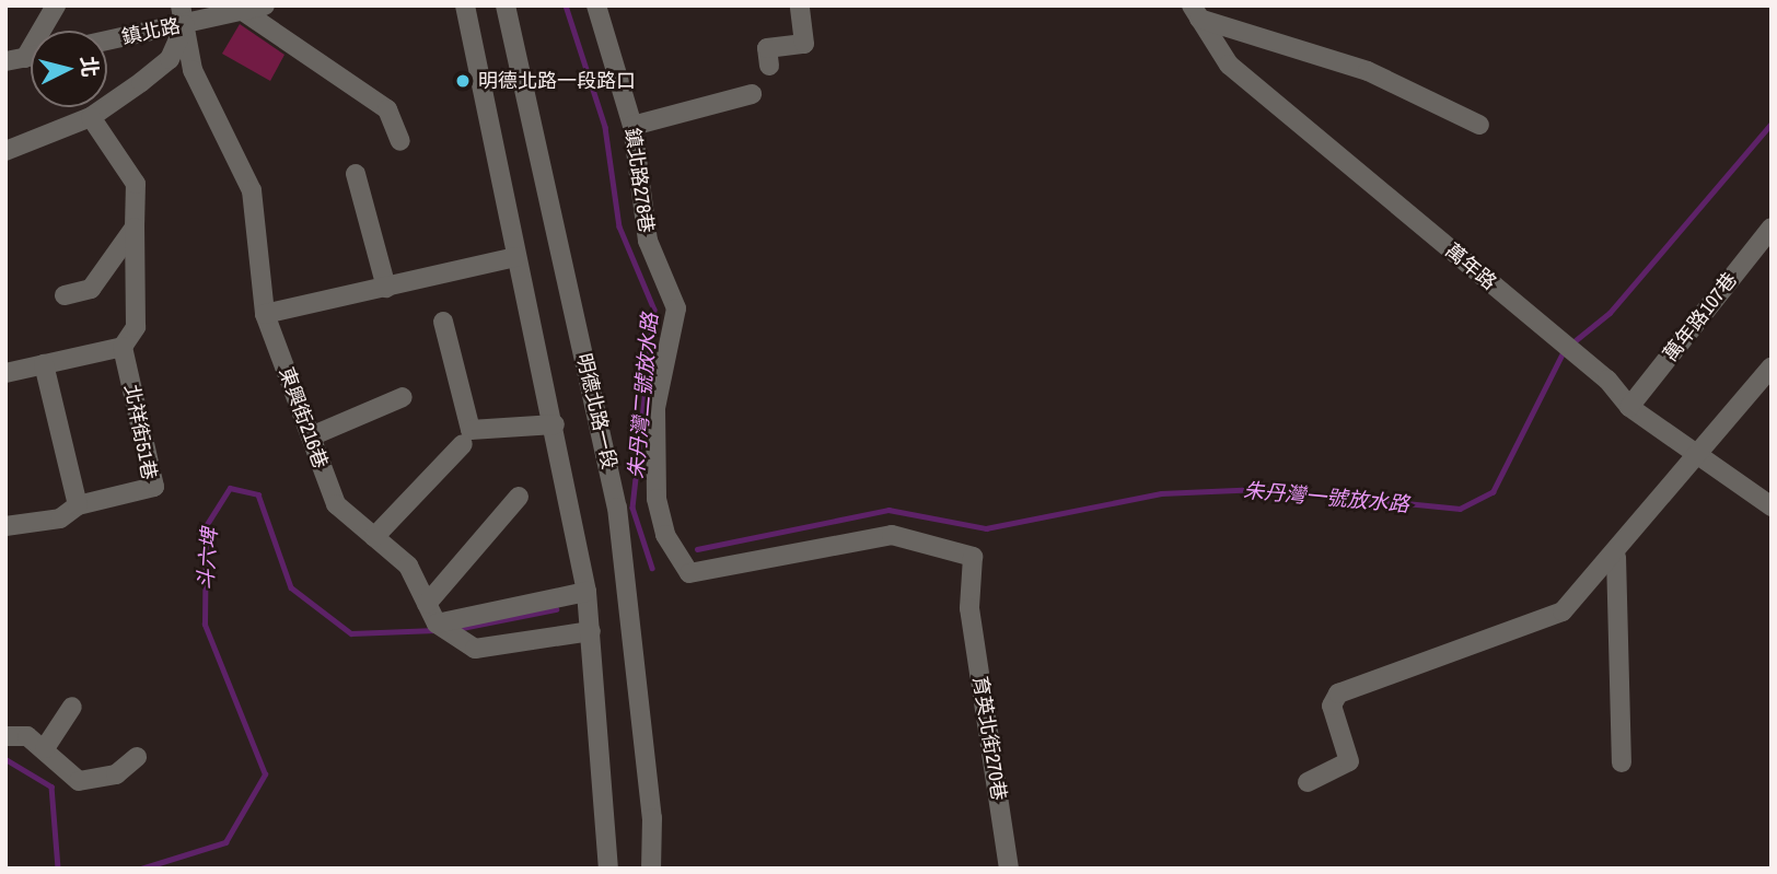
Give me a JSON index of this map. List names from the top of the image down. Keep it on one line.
{"streets":{"street":["鎮北路","鎮北路278巷","萬年路","萬年路107巷","明德北路一段","東興街216巷","北祥街51巷","育英北街270巷"]},"crossings":[["鎮北路","東興街216巷"],["鎮北路278巷","育英北街270巷"],["萬年路","萬年路107巷"]],"water":["朱丹灣二號放水路","朱丹灣一號放水路","斗六埤"],"places":["明德北路一段路口"],"north":"right"}
